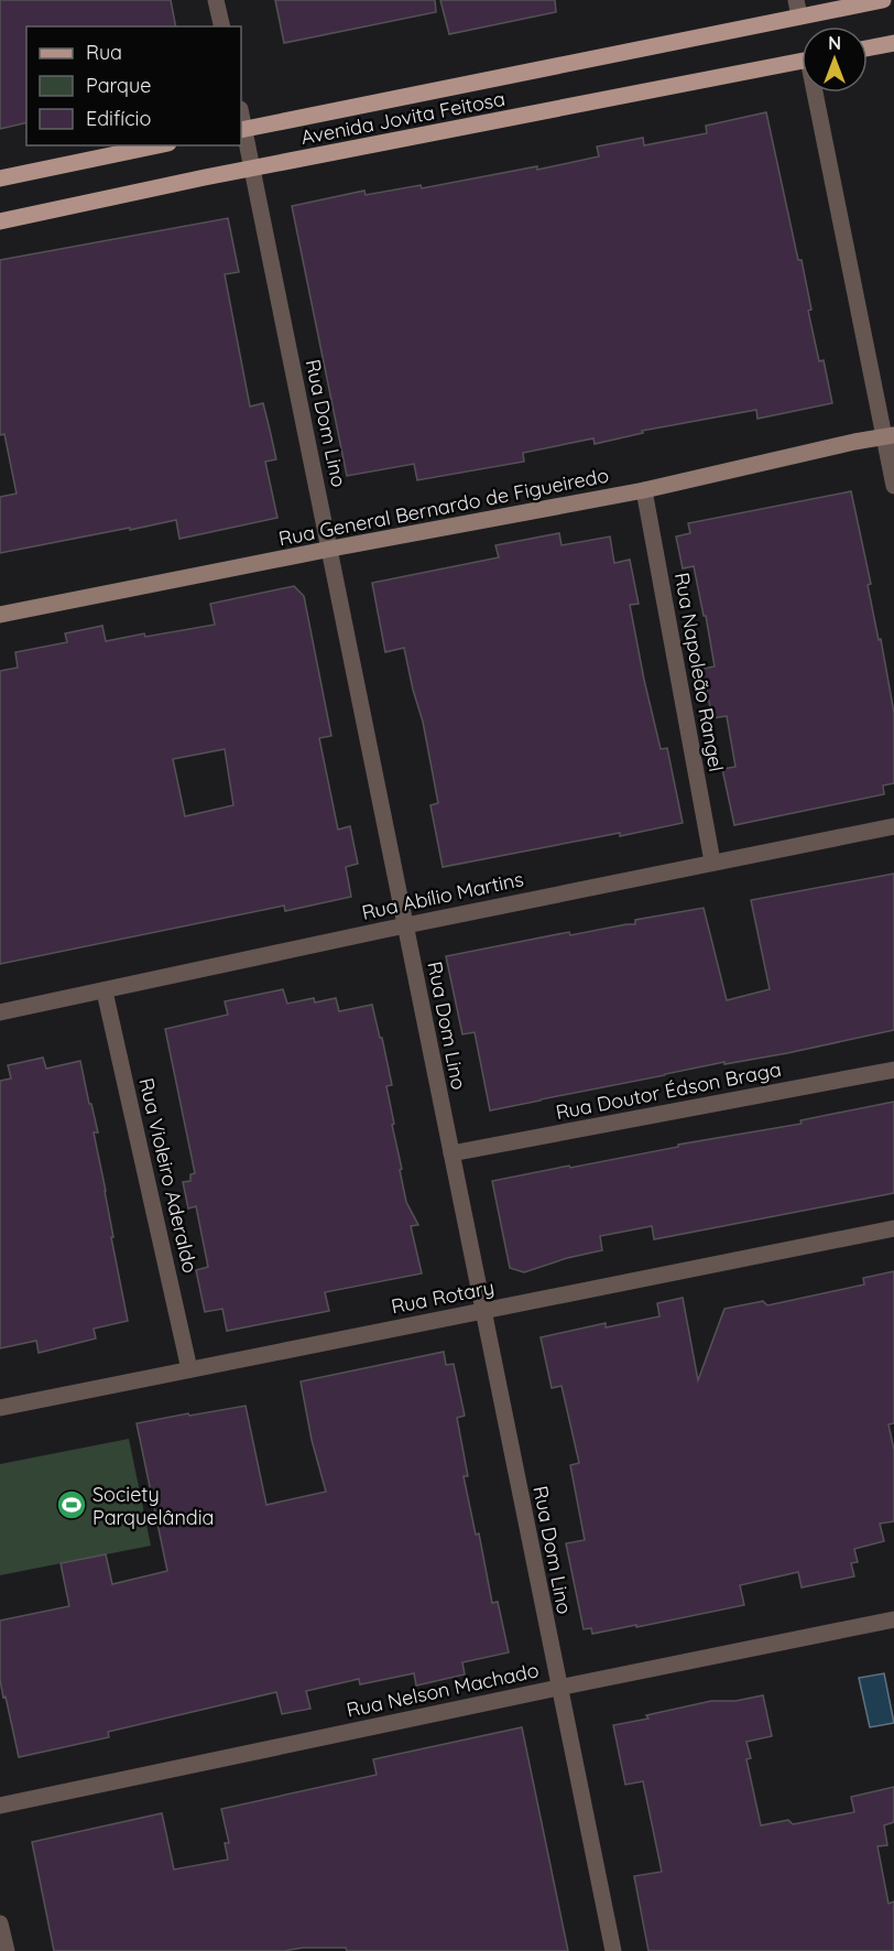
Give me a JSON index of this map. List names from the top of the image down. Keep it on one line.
{"streets":{"main road":["Avenida Jovita Feitosa"],"street":["Rua Dom Lino","Rua General Bernardo de Figueiredo","Rua Napoleão Rangel","Rua Abílio Martins","Rua Doutor Édson Braga","Rua Violeiro Aderaldo","Rua Rotary","Rua Nelson Machado"]},"crossings":[["Avenida Jovita Feitosa","Rua Dom Lino"],["Rua Dom Lino","Rua General Bernardo de Figueiredo"],["Rua Dom Lino","Rua Abílio Martins"],["Rua Dom Lino","Rua Doutor Édson Braga"],["Rua Dom Lino","Rua Rotary"],["Rua Dom Lino","Rua Nelson Machado"],["Rua General Bernardo de Figueiredo","Rua Napoleão Rangel"],["Rua Napoleão Rangel","Rua Abílio Martins"],["Rua Abílio Martins","Rua Violeiro Aderaldo"],["Rua Violeiro Aderaldo","Rua Rotary"]],"places":{"sports":["Society Parquelândia"]},"legend":["Rua","Parque","Edifício"],"north":"top"}
